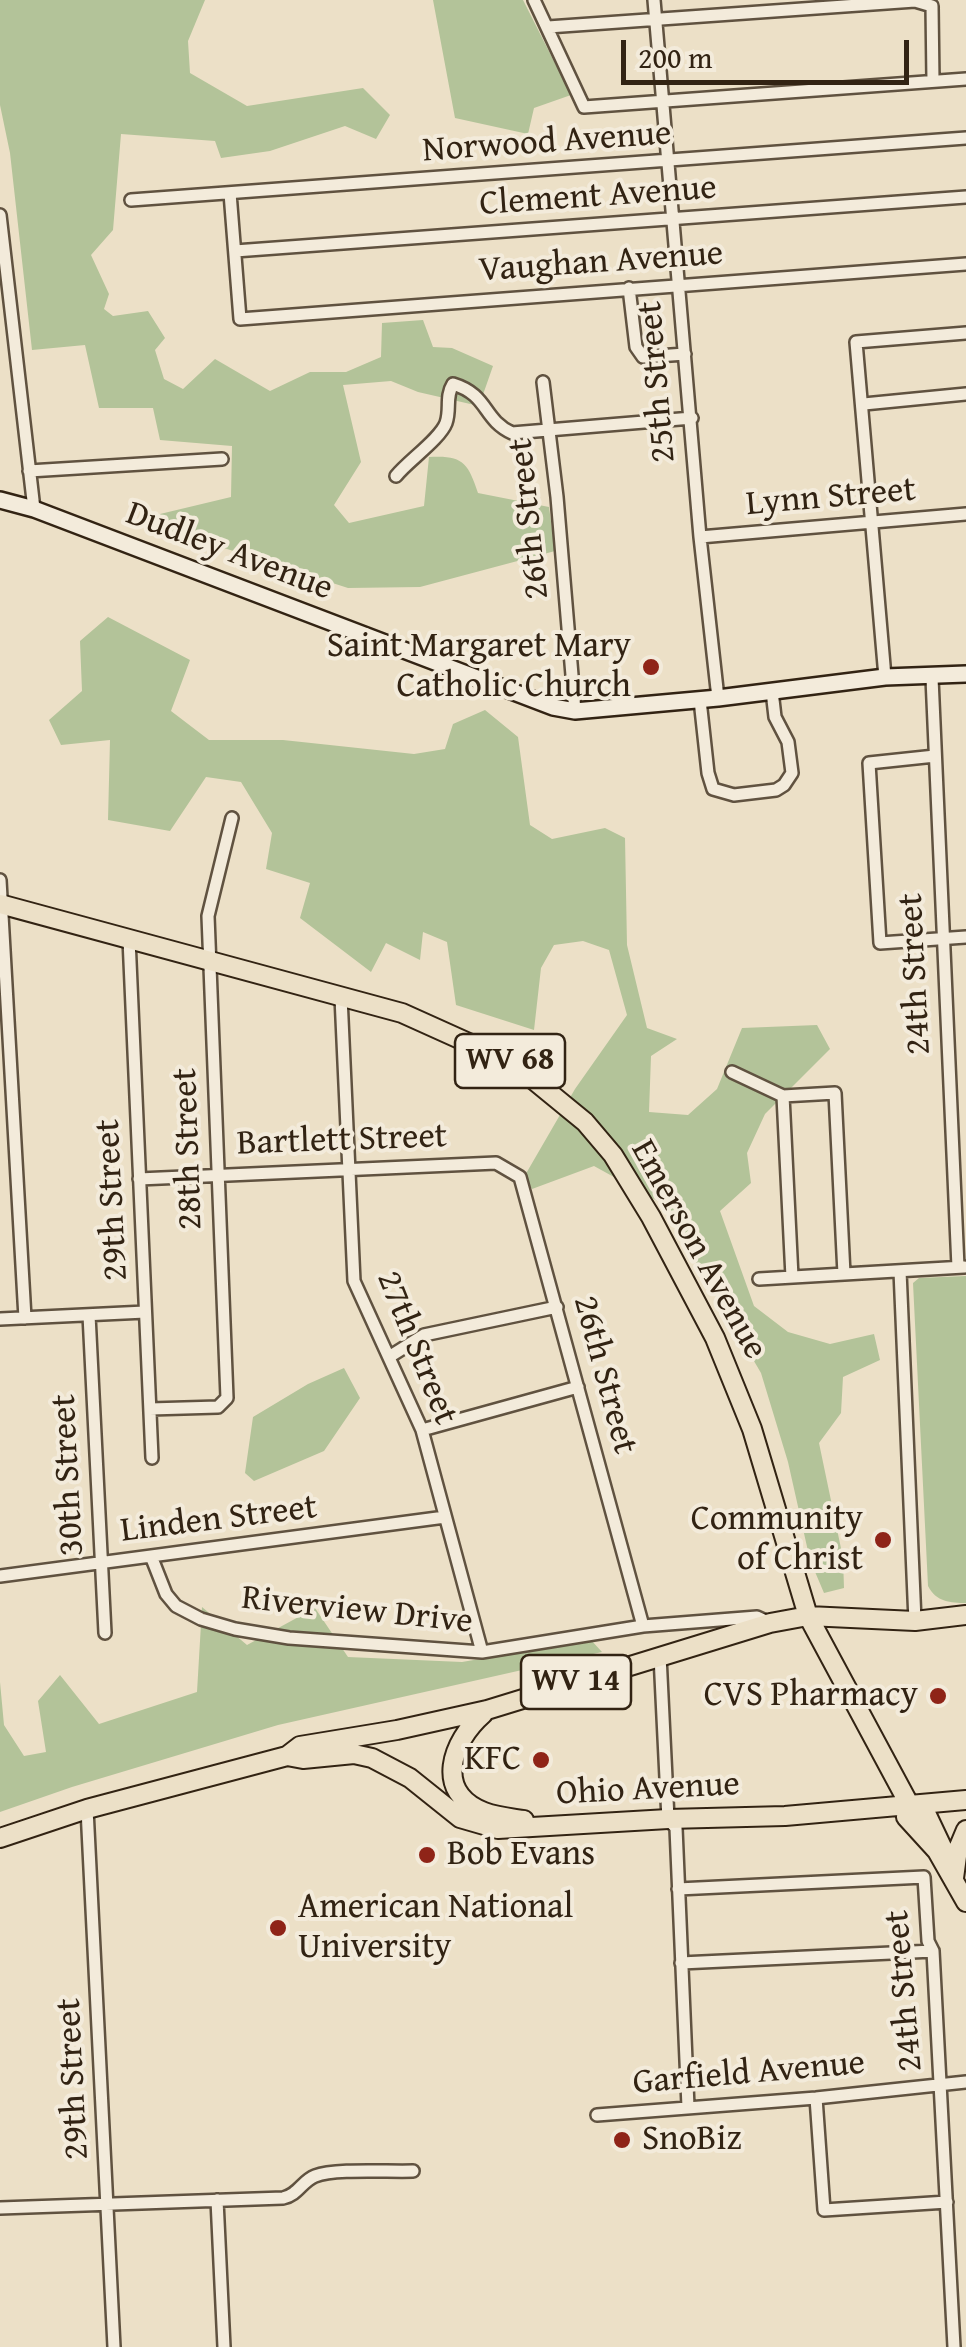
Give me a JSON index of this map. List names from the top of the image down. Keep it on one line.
{"streets":{"main road":["WV 68","Emerson Avenue","WV 14","Ohio Avenue"],"street":["Norwood Avenue","Clement Avenue","Vaughan Avenue","25th Street","Lynn Street","26th Street","Dudley Avenue","24th Street","Bartlett Street","28th Street","29th Street","27th Street","30th Street","Linden Street","Riverview Drive","Garfield Avenue"]},"crossings":[["Norwood Avenue","25th Street"],["Clement Avenue","Vaughan Avenue"],["Clement Avenue","25th Street"],["Vaughan Avenue","25th Street"],["25th Street","Lynn Street"],["25th Street","Dudley Avenue"],["26th Street","Dudley Avenue"],["26th Street","Bartlett Street"],["26th Street","Riverview Drive"],["Dudley Avenue","24th Street"],["24th Street","Garfield Avenue"],["WV 68","Emerson Avenue"],["WV 68","WV 14"],["WV 68","Ohio Avenue"],["Bartlett Street","28th Street"],["Bartlett Street","29th Street"],["Bartlett Street","27th Street"],["28th Street","29th Street"],["28th Street","Emerson Avenue"],["29th Street","Emerson Avenue"],["29th Street","WV 14"],["Emerson Avenue","27th Street"],["Emerson Avenue","WV 14"],["27th Street","Linden Street"],["27th Street","Riverview Drive"],["30th Street","Linden Street"],["Linden Street","Riverview Drive"],["Riverview Drive","WV 14"],["WV 14","Ohio Avenue"]],"places":["Saint Margaret Mary Catholic Church","Community of Christ","CVS Pharmacy","KFC","Bob Evans","American National University","SnoBiz"],"scale_bar":"200 m"}
